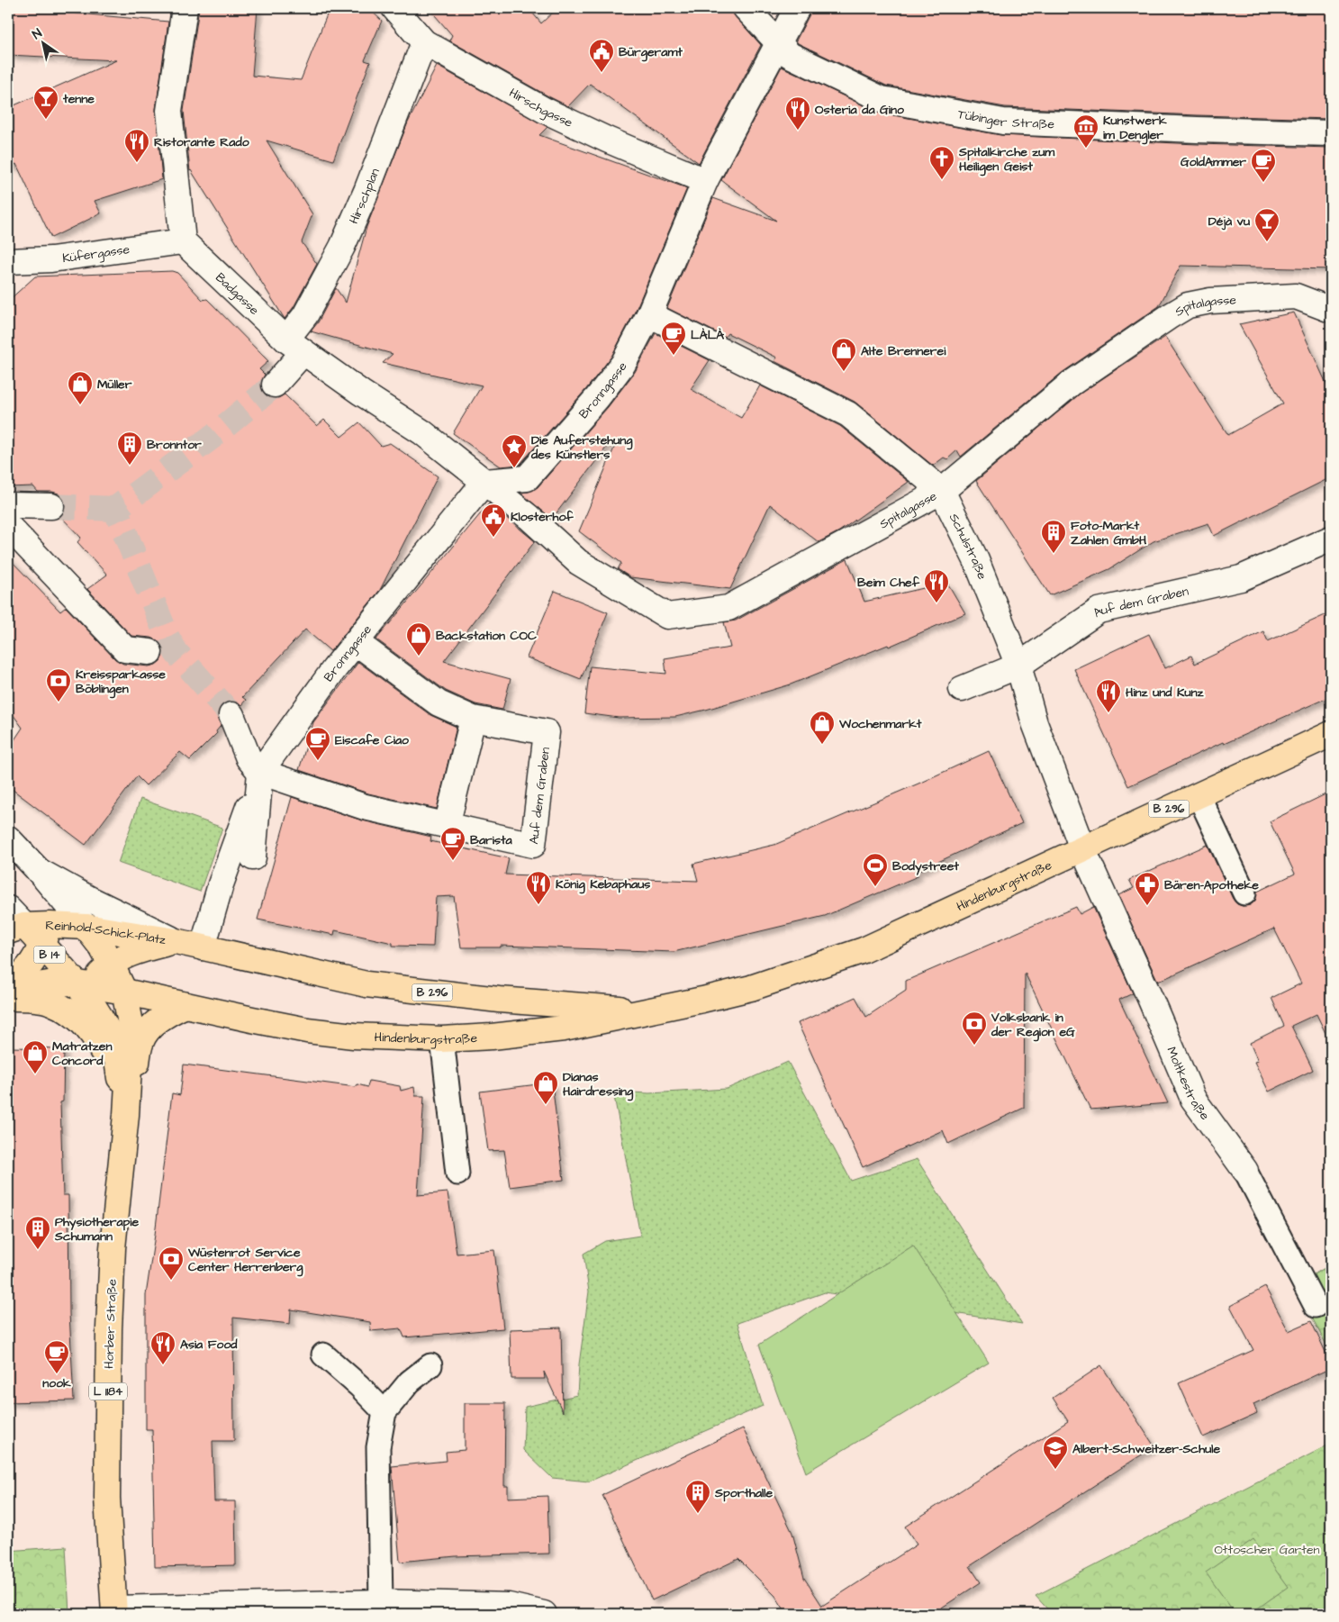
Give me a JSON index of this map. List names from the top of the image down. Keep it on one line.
{"streets":{"main road":["B 296","Hindenburgstraße","Reinhold-Schick-Platz","B 14","Horber Straße","L 1184"],"street":["Hirschgasse","Tübinger Straße","Hirschplan","Küfergasse","Badgasse","Spitalgasse","Bronngasse","Schulstraße","Auf dem Graben","Moltkestraße"]},"crossings":[["Hirschgasse","Hirschplan"],["Hirschgasse","Bronngasse"],["Tübinger Straße","Bronngasse"],["Hirschplan","Badgasse"],["Küfergasse","Badgasse"],["Badgasse","Spitalgasse"],["Badgasse","Bronngasse"],["Spitalgasse","Bronngasse"],["Spitalgasse","Schulstraße"],["Bronngasse","Schulstraße"],["Bronngasse","Auf dem Graben"],["Bronngasse","Hindenburgstraße"],["Bronngasse","Reinhold-Schick-Platz"],["Schulstraße","Auf dem Graben"],["Schulstraße","Hindenburgstraße"],["Schulstraße","Moltkestraße"],["B 296","Hindenburgstraße"],["B 296","B 14"],["Hindenburgstraße","Reinhold-Schick-Platz"],["Hindenburgstraße","Moltkestraße"],["Reinhold-Schick-Platz","B 14"],["B 14","L 1184"],["Horber Straße","L 1184"]],"parks":["Ottoscher Garten"],"places":{"public building":["Bürgeramt","Klosterhof"],"bar":["tenne","Déjà vu"],"restaurant":["Osteria da Gino","Ristorante Rado","Beim Chef","Hinz und Kunz","König Kebaphaus","Asia Food"],"museum":["Kunstwerk im Dengler"],"church":["Spitalkirche zum Heiligen Geist"],"cafe":["GoldAmmer","LÀLÀ","Eiscafe Ciao","Barista","nook"],"shop":["Alte Brennerei","Müller","Backstation COC","Wochenmarkt","Matratzen Concord","Dianas Hairdressing"],"building":["Bronntor","Foto-Markt Zahlen GmbH","Physiotherapie Schumann","Sporthalle"],"place":["Die Auferstehung des Künstlers"],"bank":["Kreissparkasse Böblingen","Volksbank in der Region eG","Wüstenrot Service Center Herrenberg"],"sports":["Bodystreet"],"pharmacy":["Bären-Apotheke"],"school or university":["Albert-Schweitzer-Schule"]},"north":"top left"}
